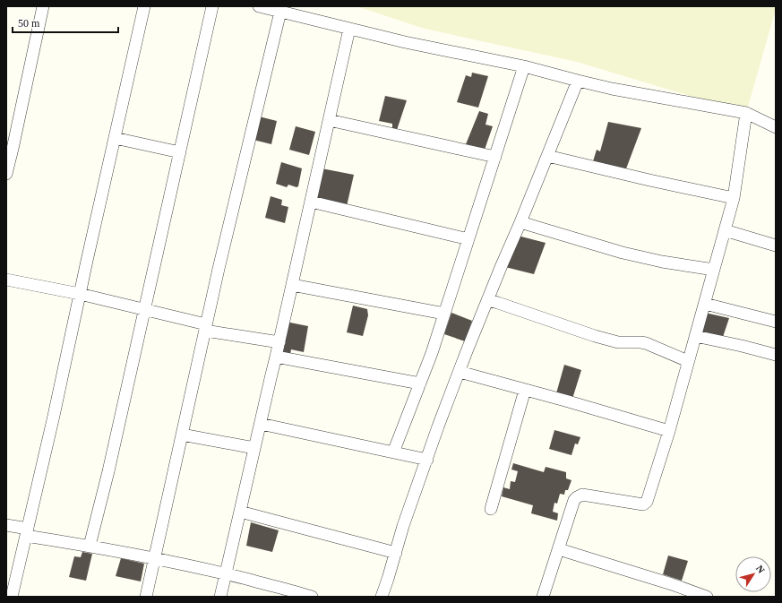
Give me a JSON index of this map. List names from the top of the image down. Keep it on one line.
{"scale_bar":"50 m","north":"top right"}
